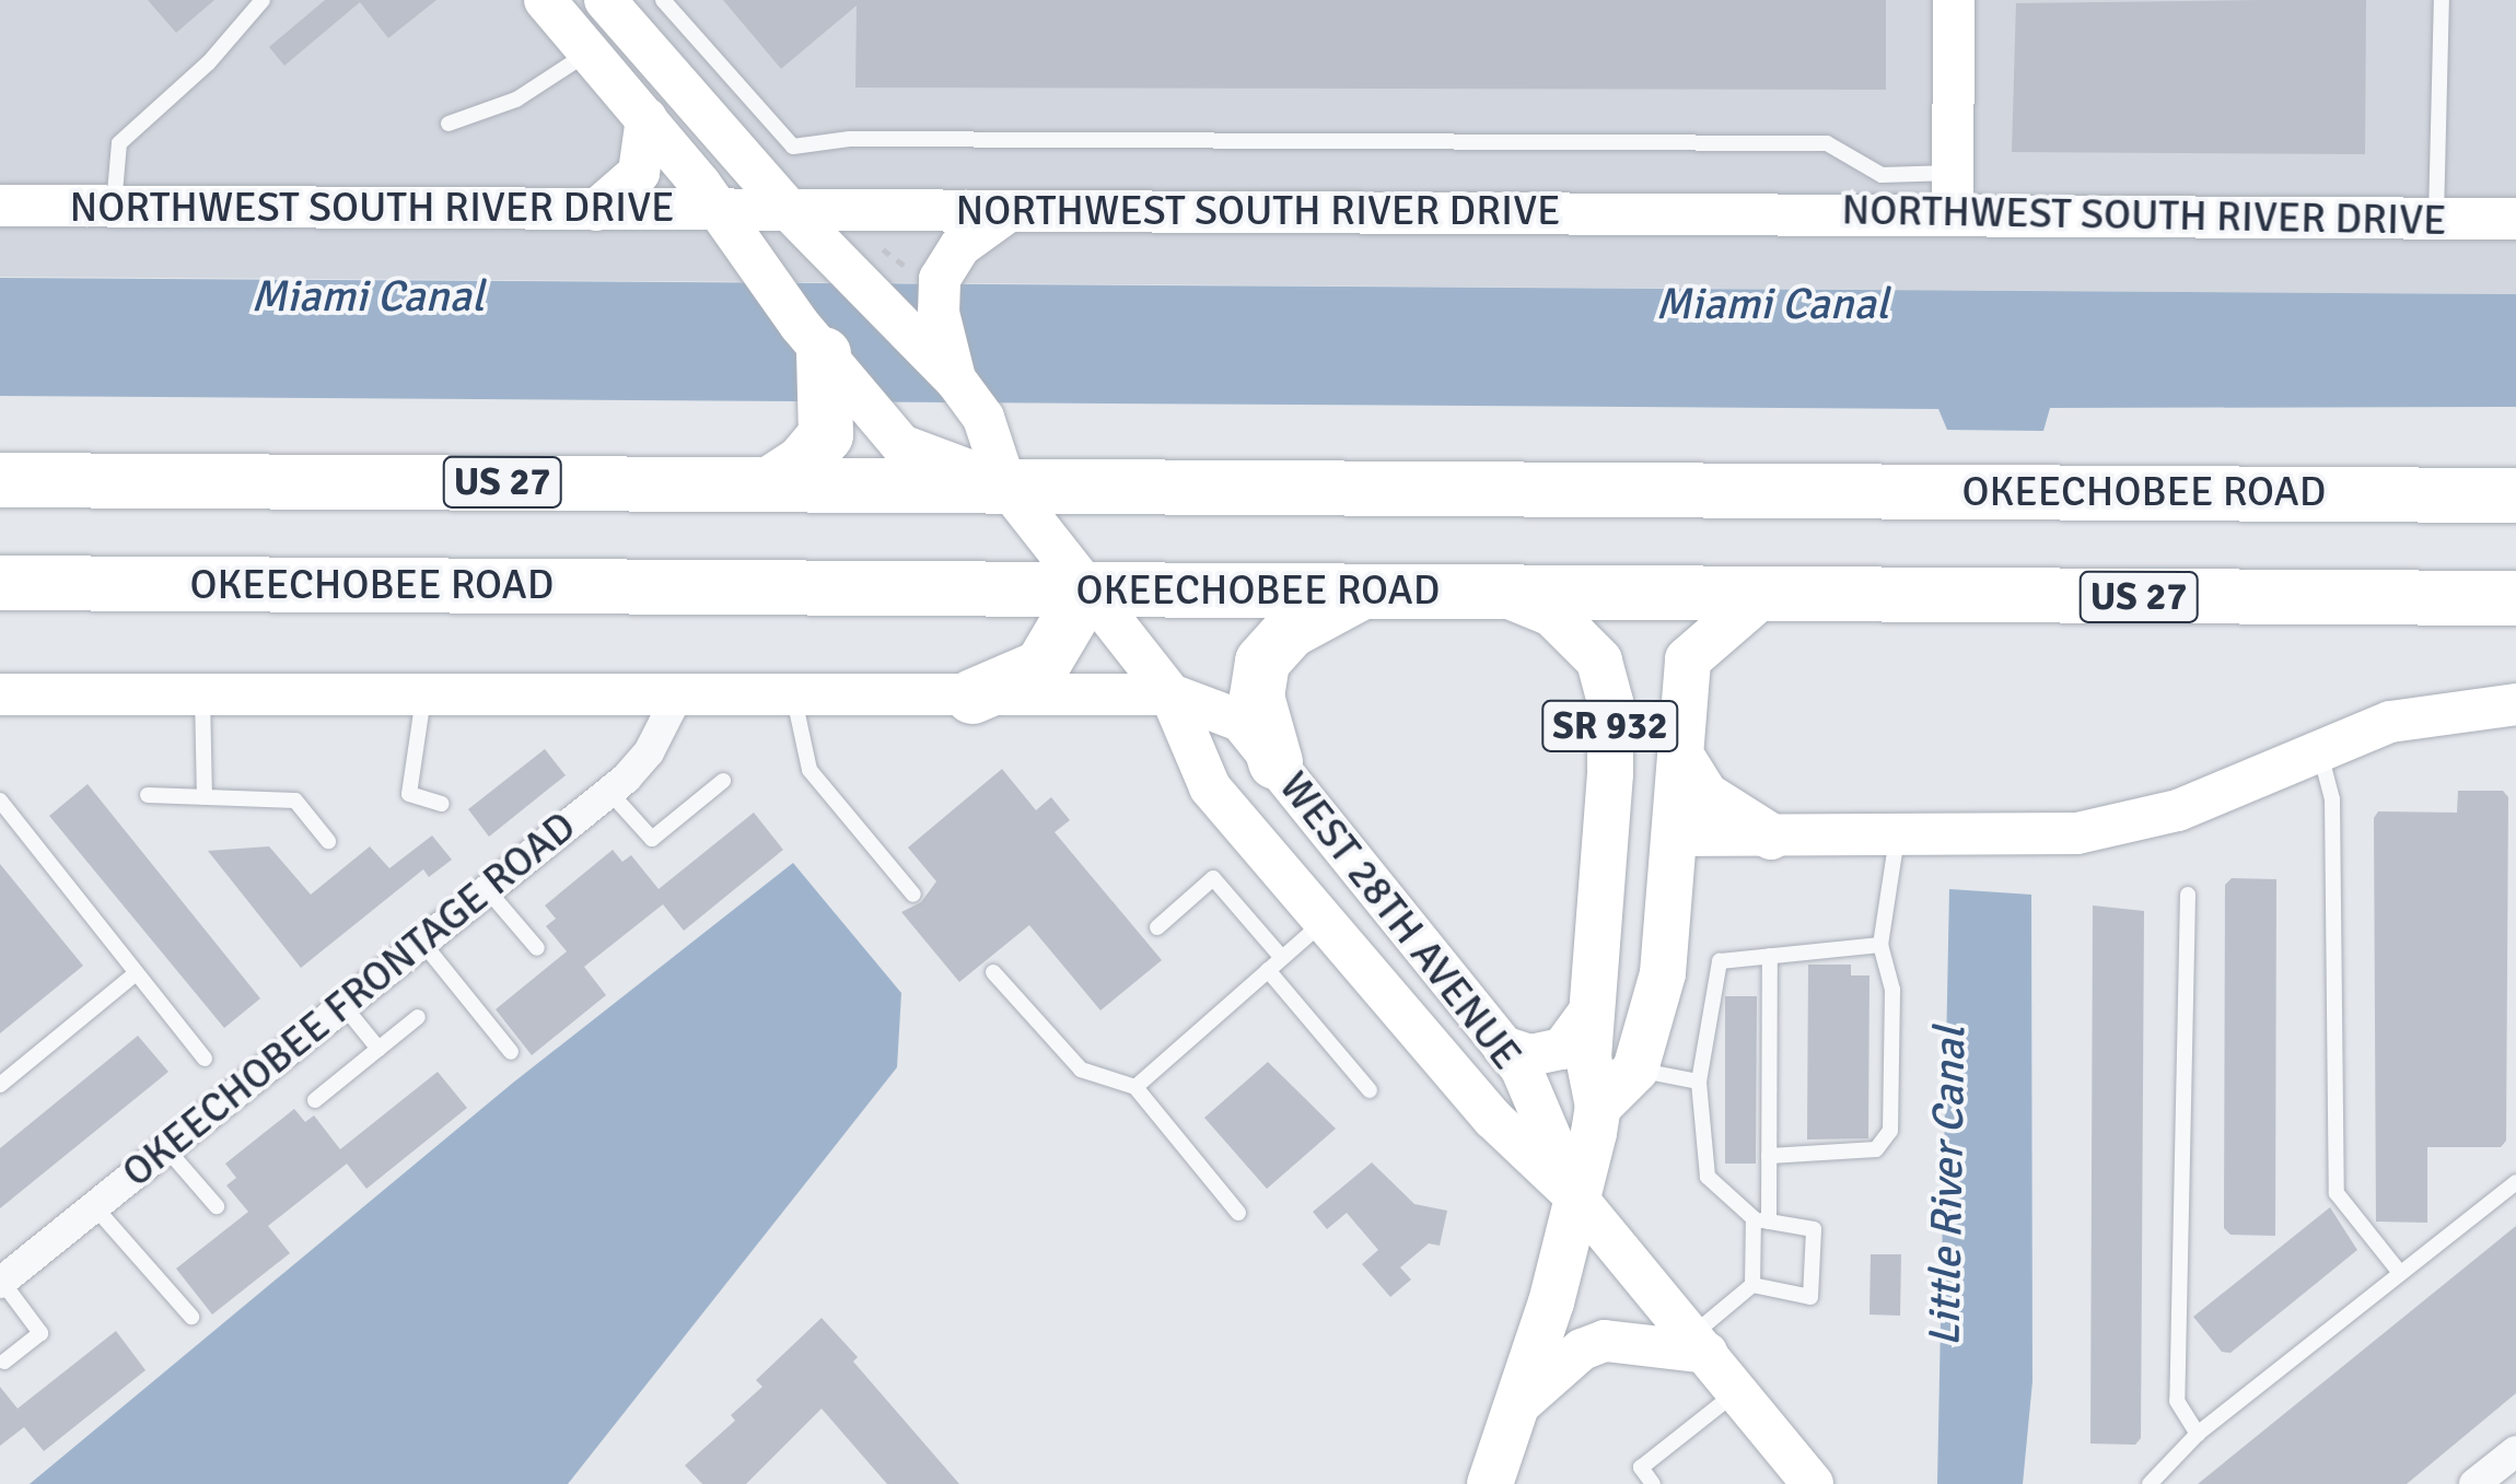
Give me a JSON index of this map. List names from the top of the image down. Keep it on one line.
{"streets":{"highway":["US 27","OKEECHOBEE ROAD"],"main road":["SR 932"],"street":["NORTHWEST SOUTH RIVER DRIVE","WEST 28TH AVENUE","OKEECHOBEE FRONTAGE ROAD"]},"crossings":[["NORTHWEST SOUTH RIVER DRIVE","WEST 28TH AVENUE"],["OKEECHOBEE ROAD","SR 932"],["OKEECHOBEE ROAD","WEST 28TH AVENUE"],["SR 932","WEST 28TH AVENUE"]],"water":["Miami Canal","Little River Canal"]}
